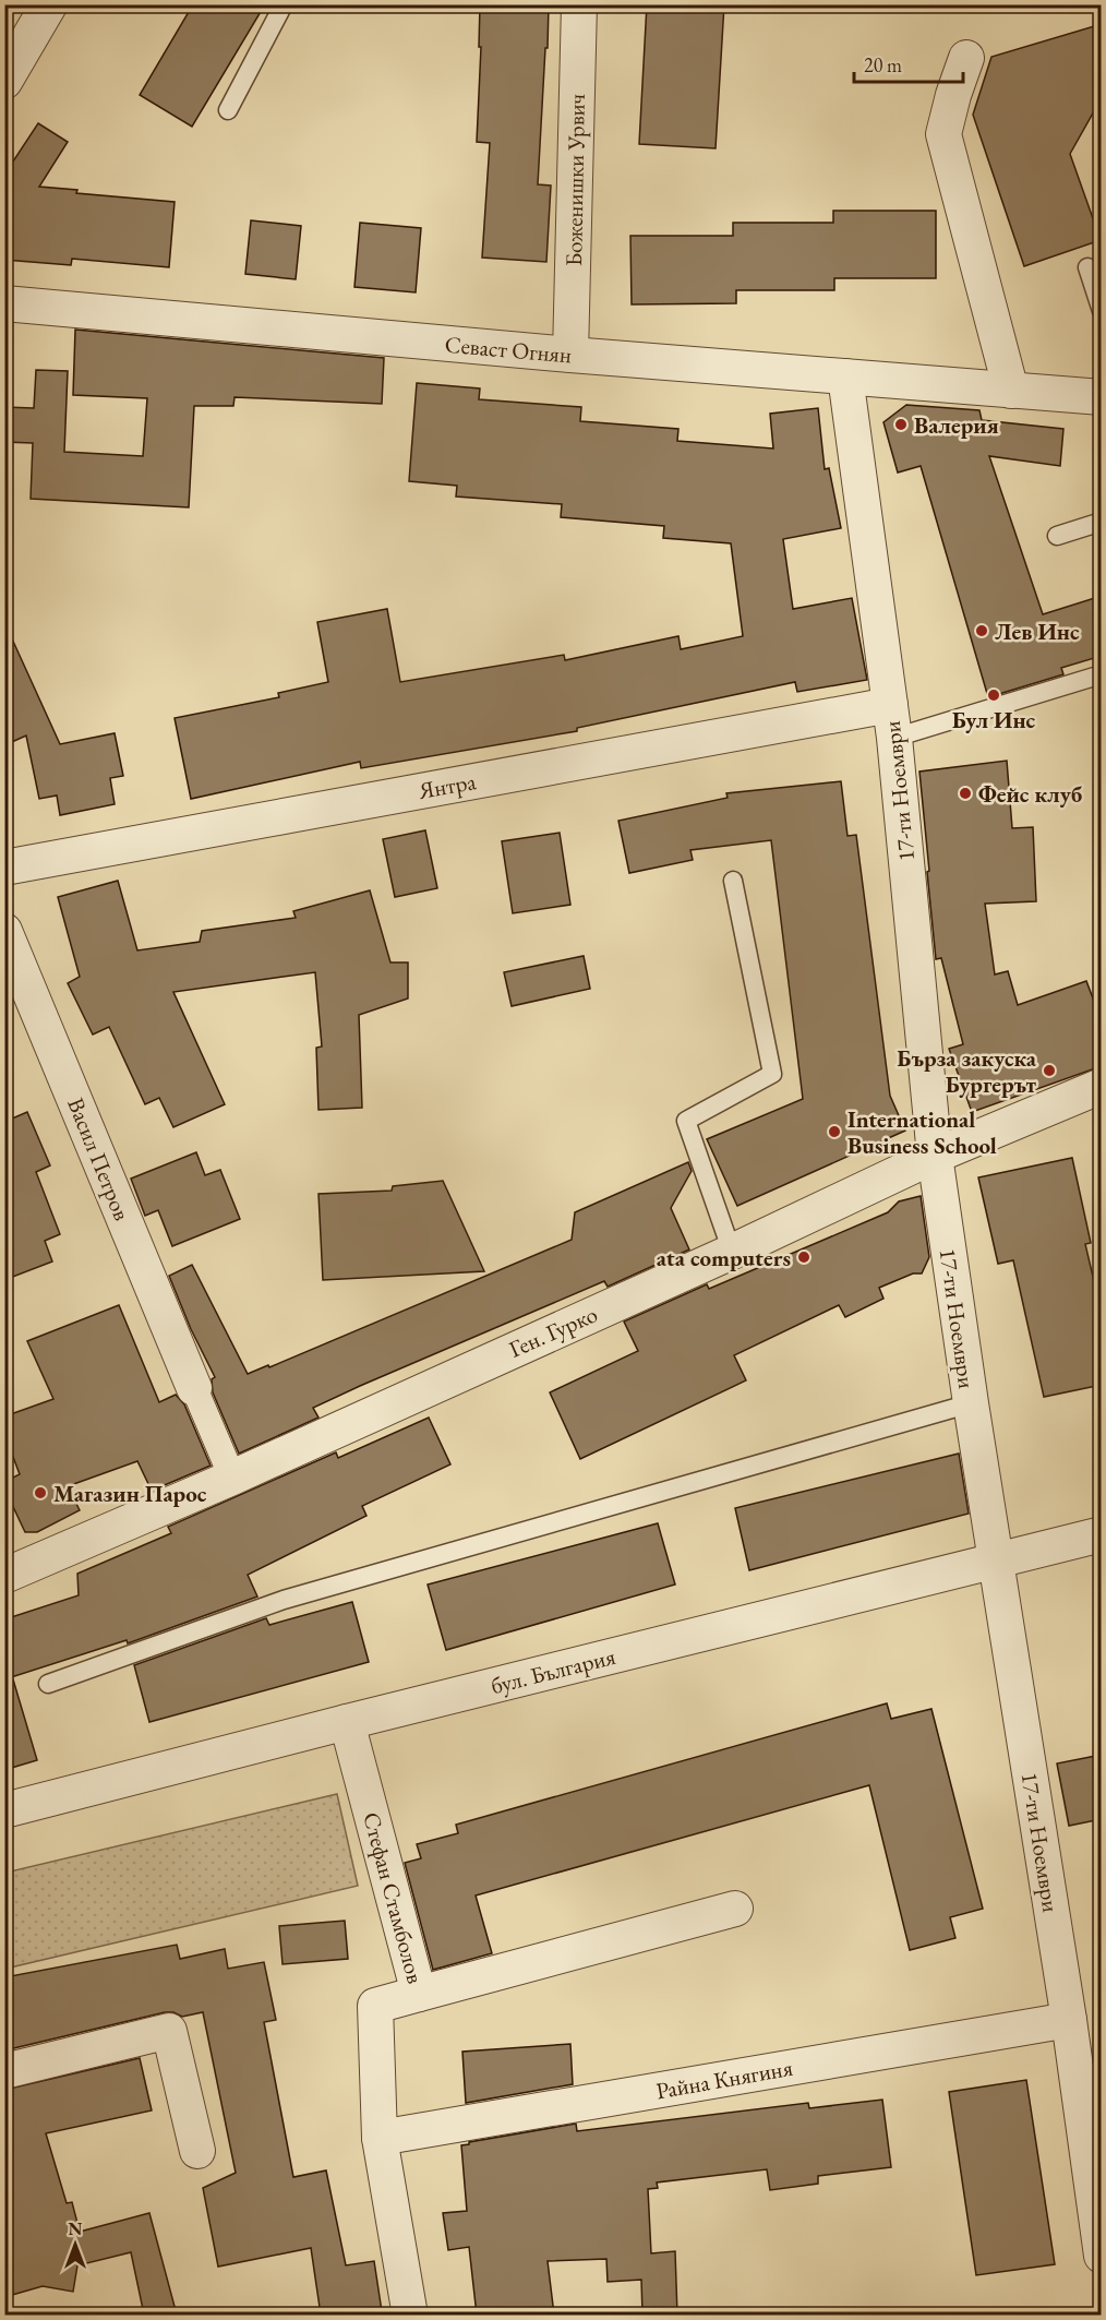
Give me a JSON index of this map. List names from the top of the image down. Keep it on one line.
{"streets":{"street":["Боженишки Урвич","Севаст Огнян","Янтра","17-ти Ноември","Васил Петров","Ген. Гурко","бул. България","Стефан Стамболов","Райна Княгиня"]},"crossings":[["Боженишки Урвич","Севаст Огнян"],["Севаст Огнян","17-ти Ноември"],["Янтра","17-ти Ноември"],["17-ти Ноември","Ген. Гурко"],["17-ти Ноември","бул. България"],["17-ти Ноември","Райна Княгиня"],["бул. България","Стефан Стамболов"],["Стефан Стамболов","Райна Княгиня"]],"places":["Валерия","Лев Инс","Бул Инс","Фейс клуб","Бърза закуска Бургерът","International Business School","ata computers","Магазин Парос"],"scale_bar":"20 m","north":"top"}
